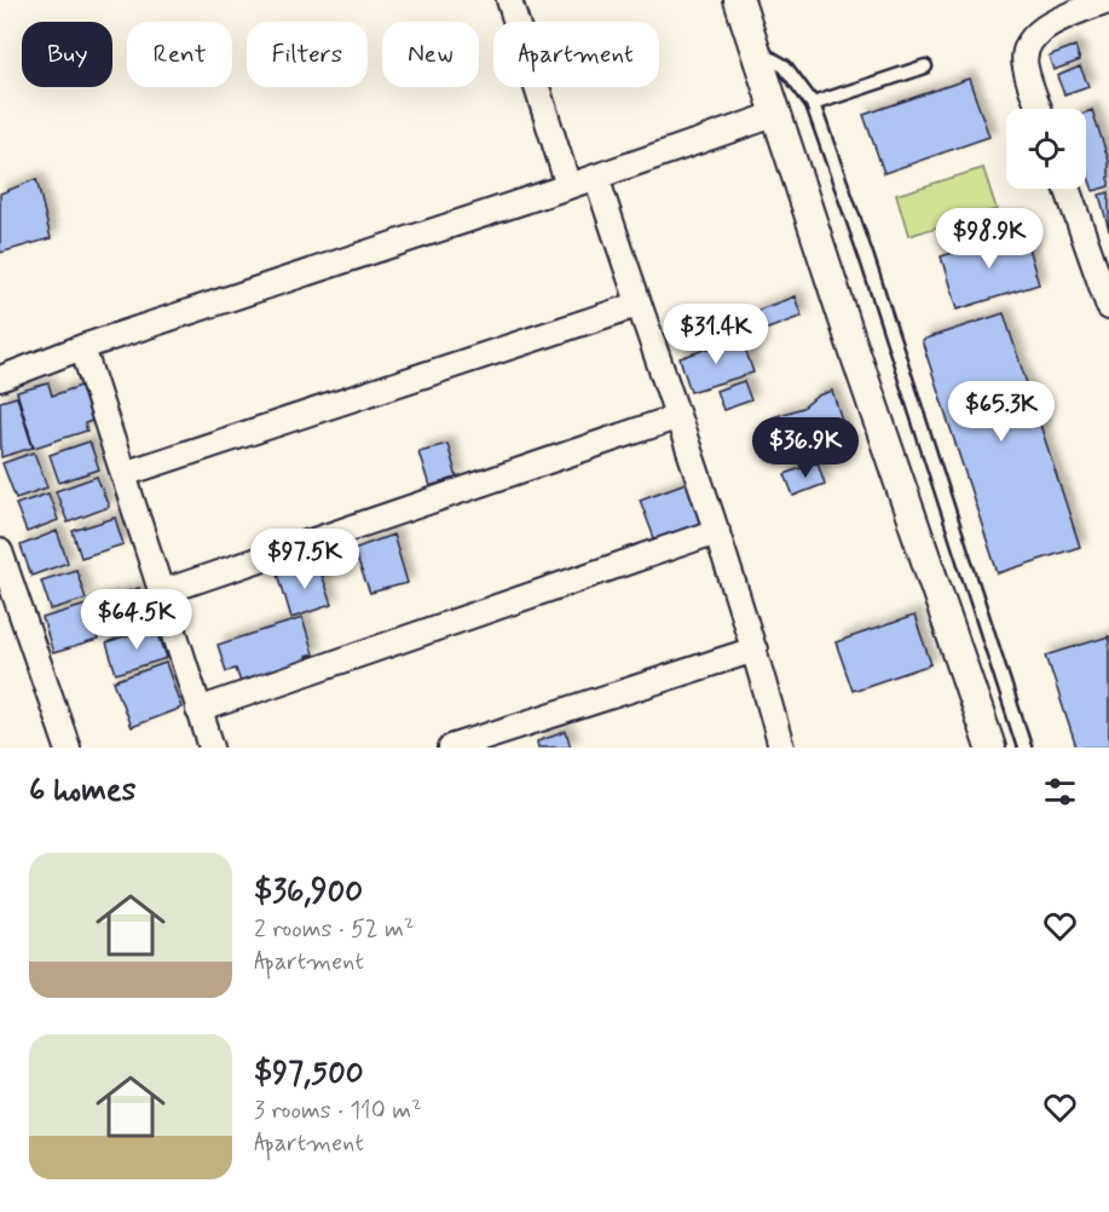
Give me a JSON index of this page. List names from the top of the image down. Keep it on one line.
{"page":{"chip":["Buy","Rent","Filters","New","Apartment"],"price":["$98.9K","$31.4K","$65.3K","$36.9K","$97.5K","$64.5K"],"heading":"6 homes","list":[{"name":"$36,900","note":"2 rooms · 52 m² · Apartment"},{"name":"$97,500","note":"3 rooms · 110 m² · Apartment"}]}}
